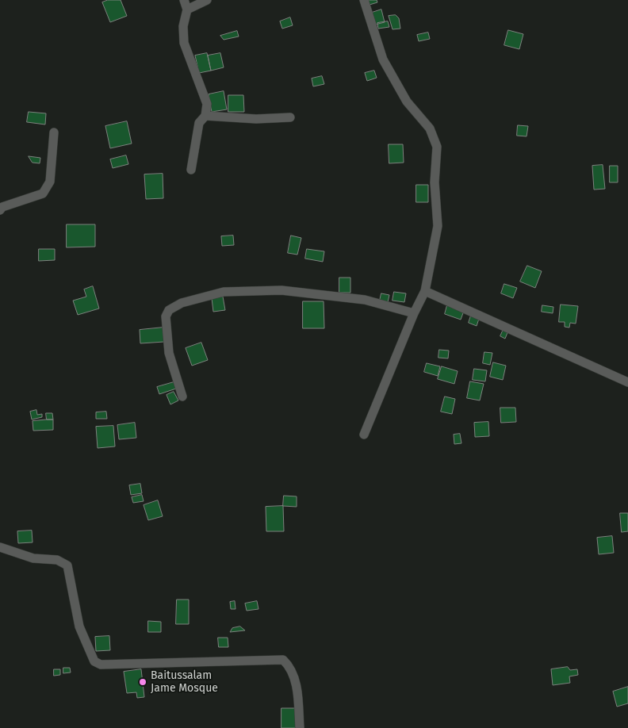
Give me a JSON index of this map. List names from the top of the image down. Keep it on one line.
{"places":["Baitussalam Jame Mosque"]}
